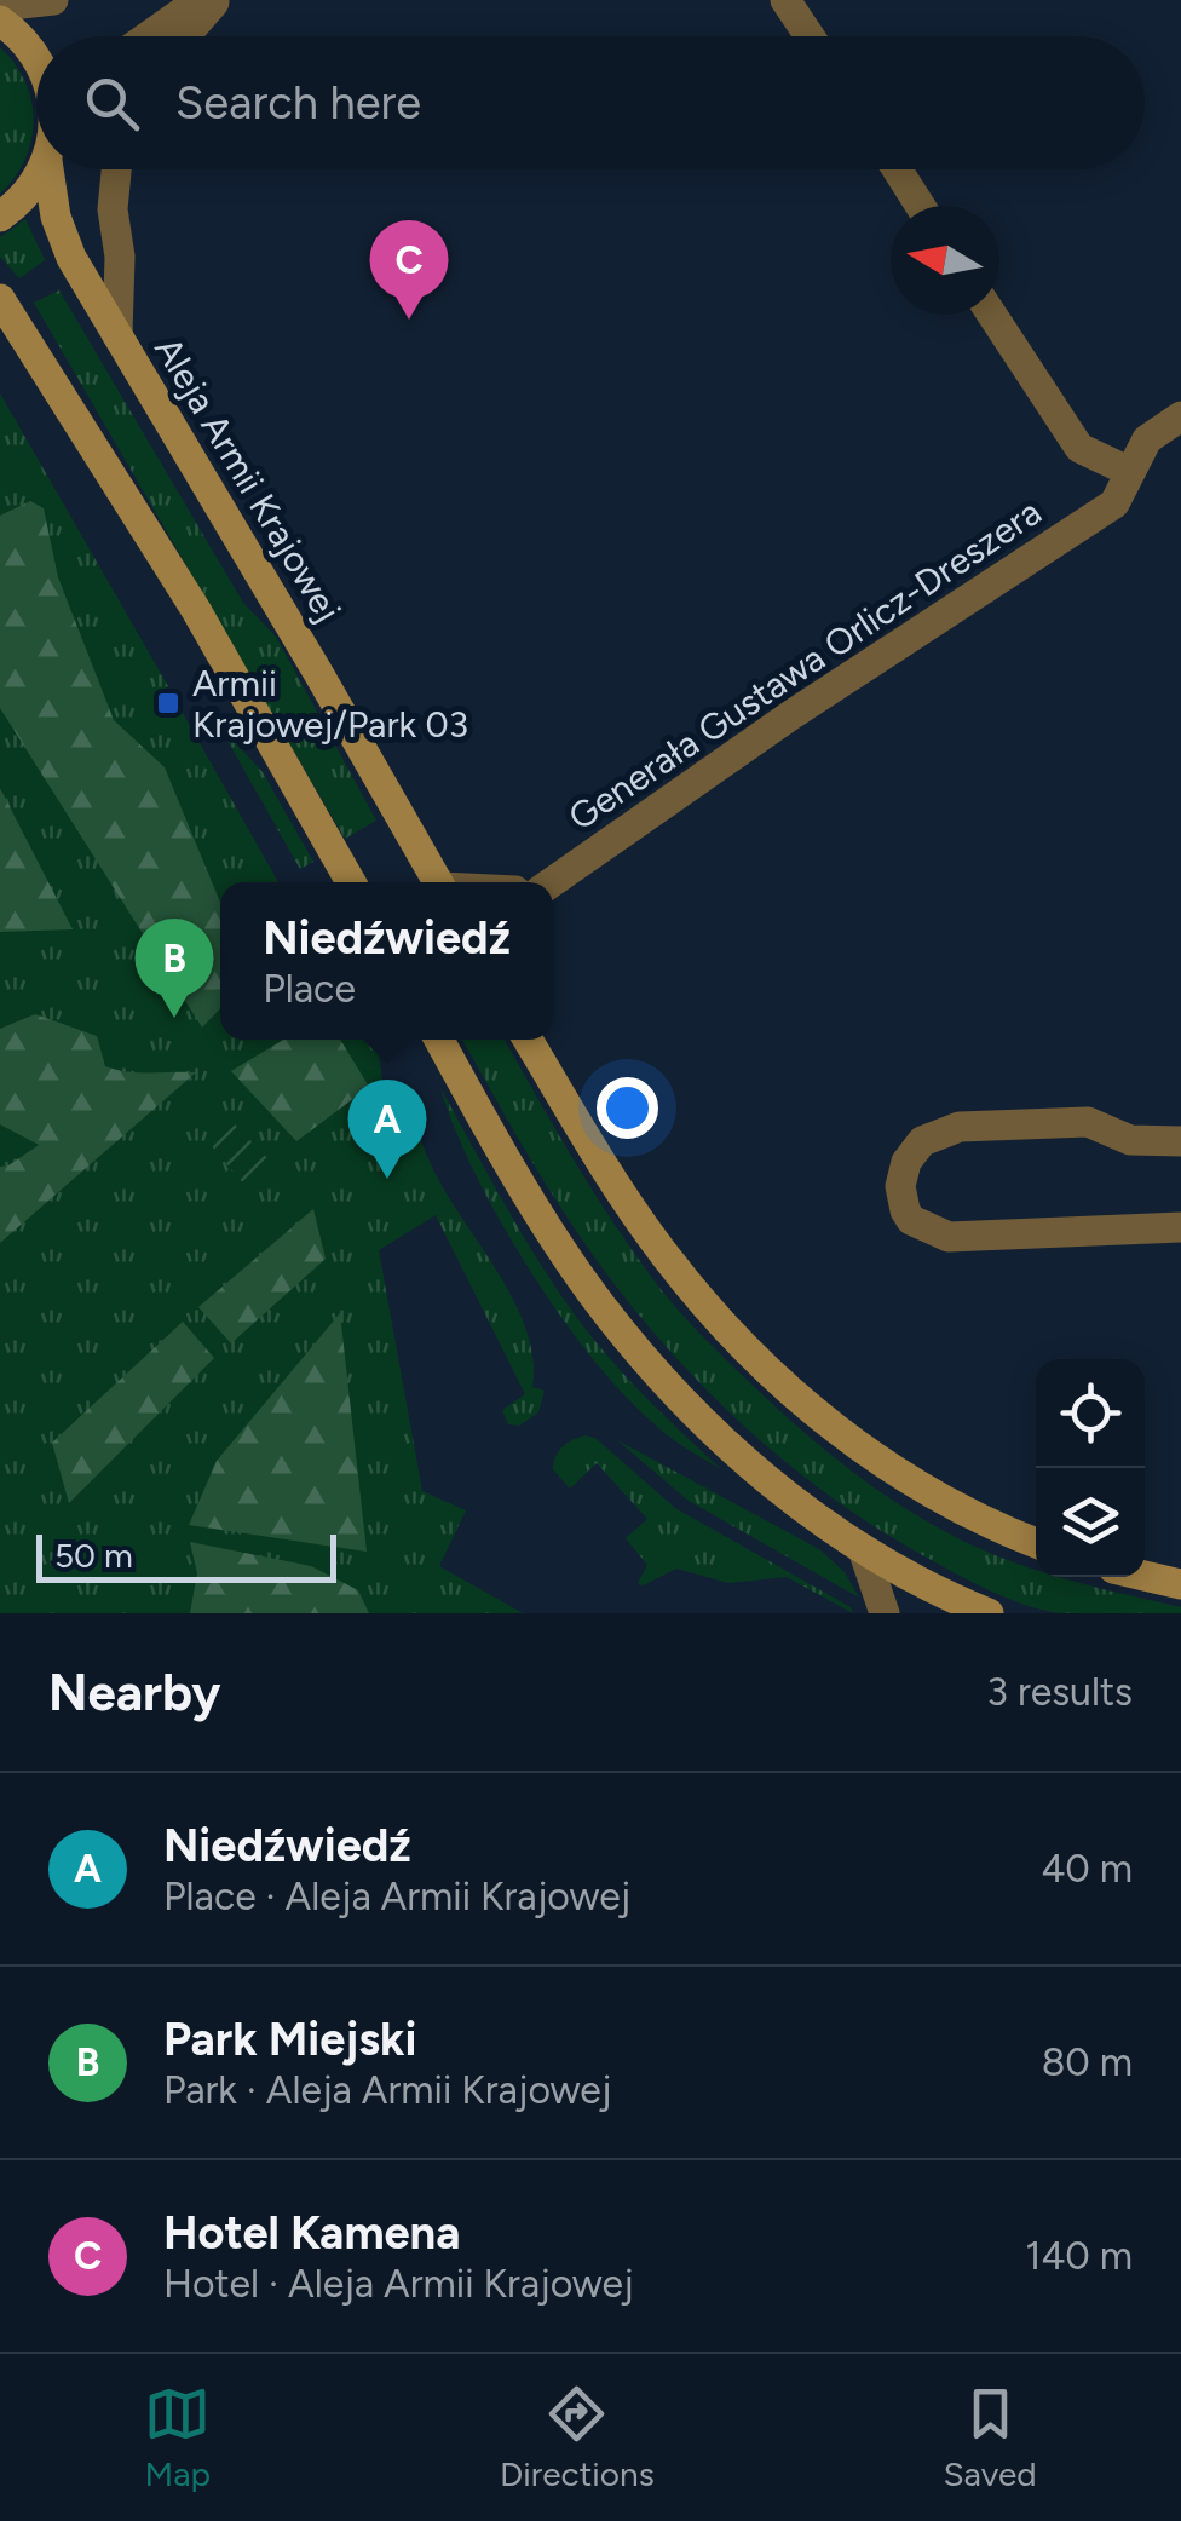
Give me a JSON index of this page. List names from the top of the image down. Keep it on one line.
{"streets":{"main road":["Aleja Armii Krajowej"],"street":["Generała Gustawa Orlicz-Dreszera"]},"places":{"transit":["Armii Krajowej/Park 03"]},"scale_bar":"50 m","north":"left","page":{"search":"Search here","pins":["C","B","A"],"popup":["Niedźwiedź","Place"],"scale":"50 m","heading":["Nearby","3 results"],"list":[{"mark":"A","name":"Niedźwiedź","note":"Place · Aleja Armii Krajowej","value":"40 m"},{"mark":"B","name":"Park Miejski","note":"Park · Aleja Armii Krajowej","value":"80 m"},{"mark":"C","name":"Hotel Kamena","note":"Hotel · Aleja Armii Krajowej","value":"140 m"}],"nav":["Map","Directions","Saved"]}}
